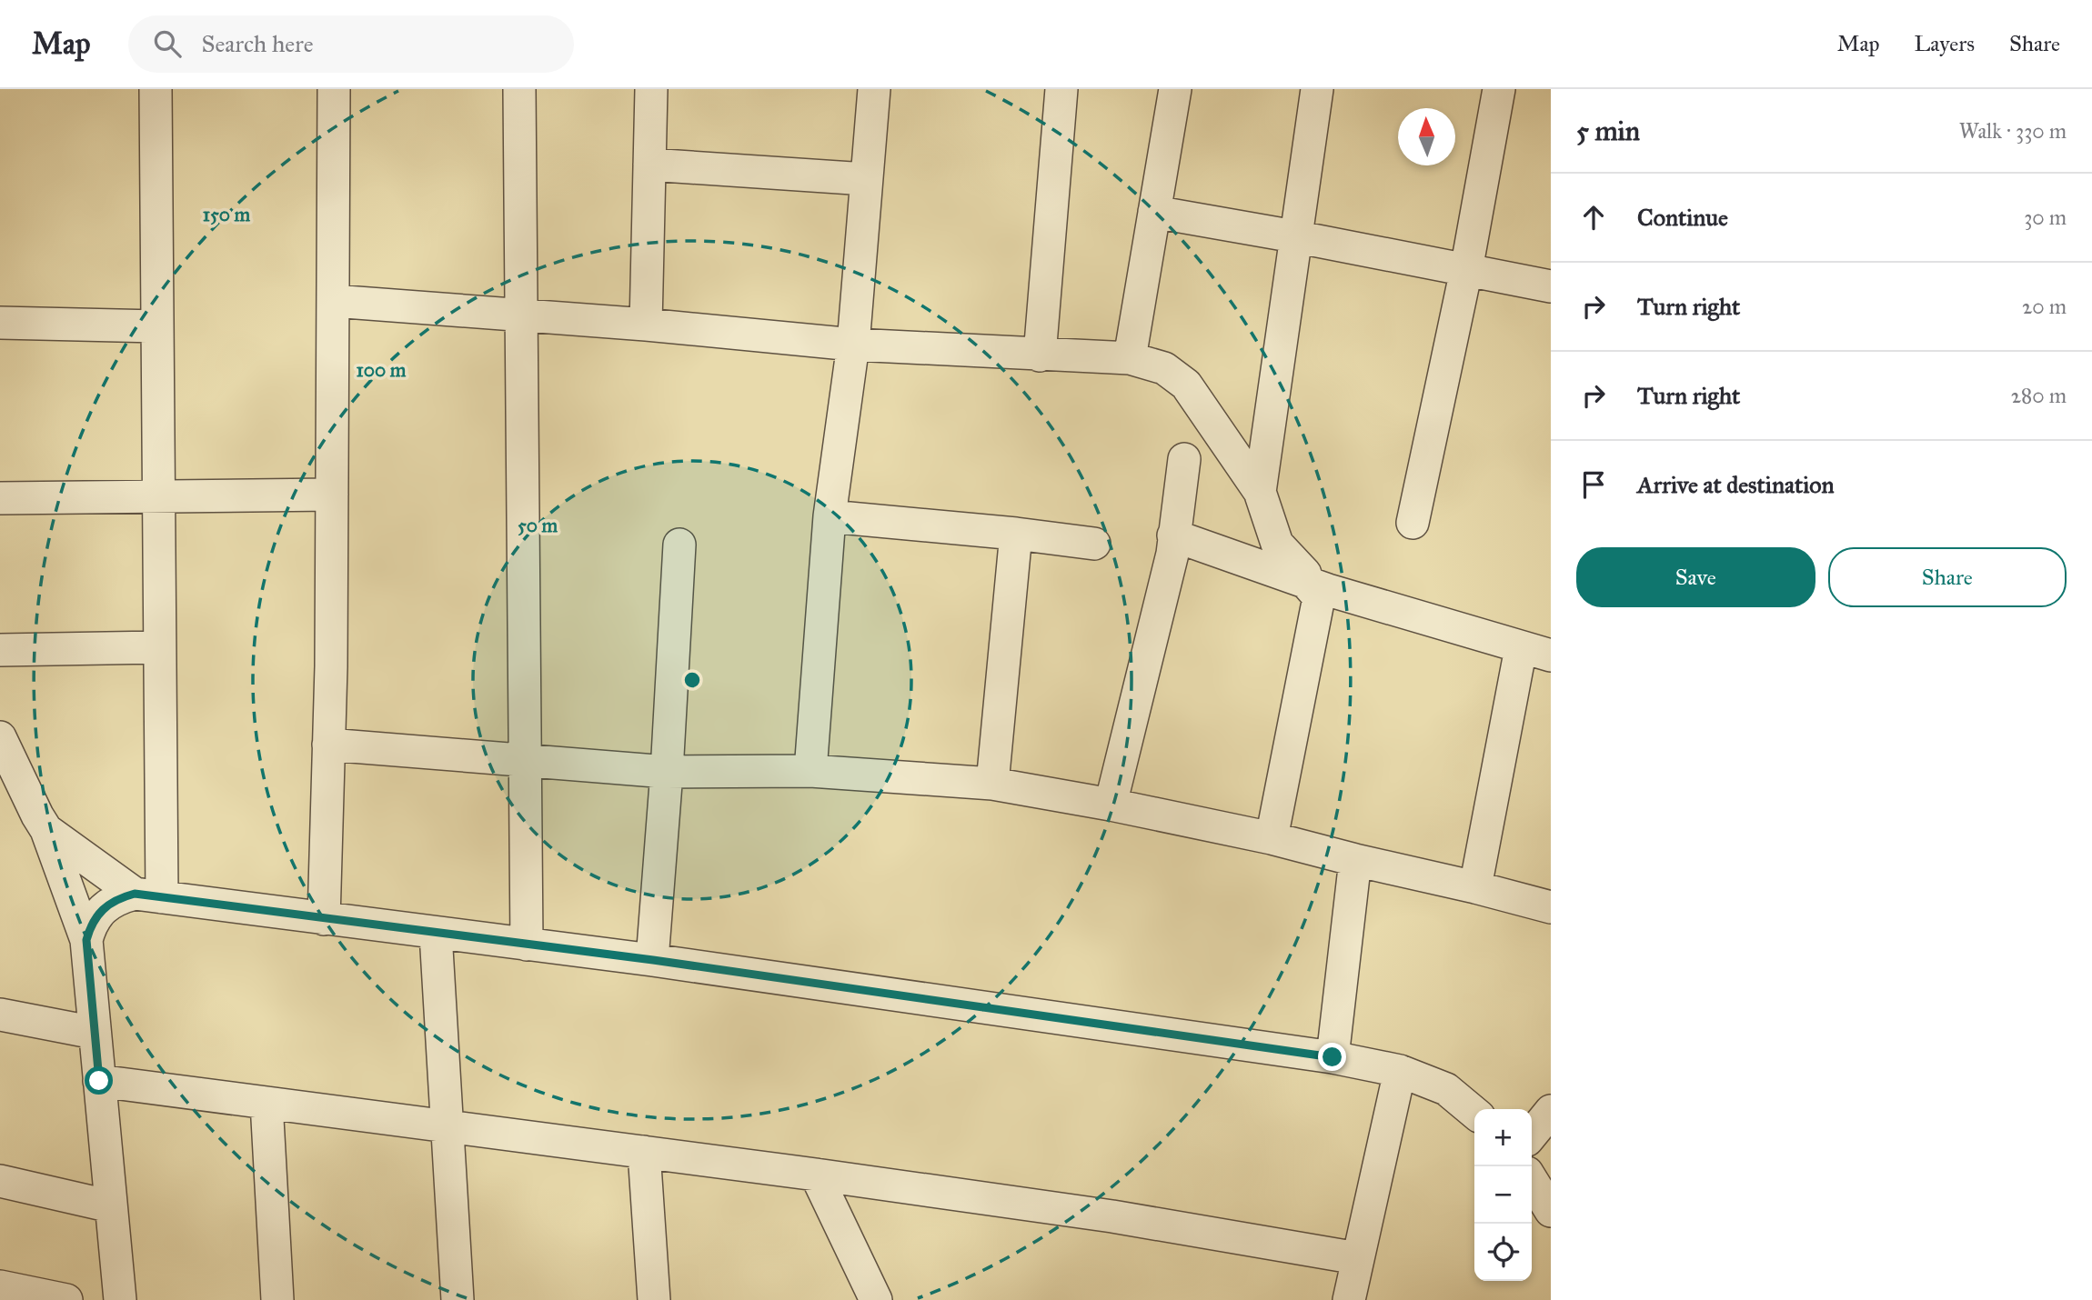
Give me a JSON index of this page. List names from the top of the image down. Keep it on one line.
{"north":"top","page":{"header":"Map","search":"Search here","nav":["Map","Layers","Share"],"heading":["5 min","Walk · 330 m"],"list":[["Continue","30 m"],["Turn right","20 m"],["Turn right","280 m"],"Arrive at destination"],"buttons":["Save","Share"],"map_buttons":["+","−"]},"rings":["150 m","100 m","50 m"]}
